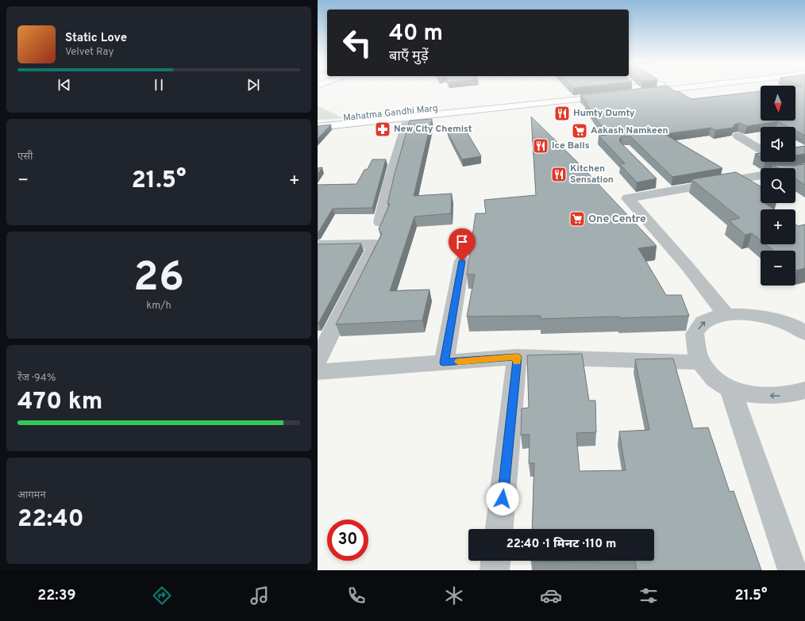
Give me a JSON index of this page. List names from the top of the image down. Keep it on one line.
{"streets":{"main road":["Mahatma Gandhi Marg"]},"places":{"restaurant":["Humty Dumty","Ice Balls","Kitchen Sensation"],"pharmacy":["New City Chemist"],"supermarket":["Aakash Namkeen","One Centre"]},"north":"bottom","page":{"turn":["40 m","बाएँ मुड़ें"],"song":["Static Love","Velvet Ray"],"map_buttons":["+","−"],"tile":["एसी",["26","km/h"],["रेंज · 94%","470 km"],["आगमन","22:40"]],"heat":["−","21.5°","+"],"limit":"30","trip":"22:40 · 1 मिनट · 110 m","tabs":["22:39","21.5°"]}}
